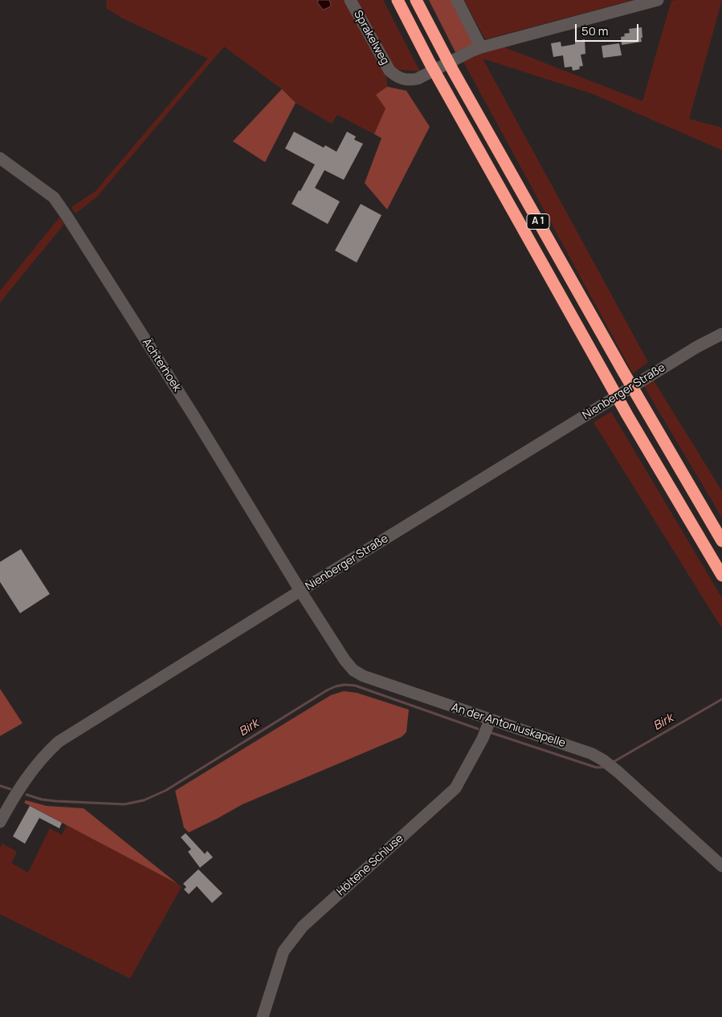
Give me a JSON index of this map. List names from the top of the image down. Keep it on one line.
{"streets":{"highway":["A 1"],"street":["Sprakelweg","Ächterhoek","Nienberger Straße","An der Antoniuskapelle","Höltene Schluse"]},"crossings":[["Ächterhoek","Nienberger Straße"],["Ächterhoek","An der Antoniuskapelle"],["Nienberger Straße","An der Antoniuskapelle"],["An der Antoniuskapelle","Höltene Schluse"]],"water":["Birk"],"scale_bar":"50 m"}
